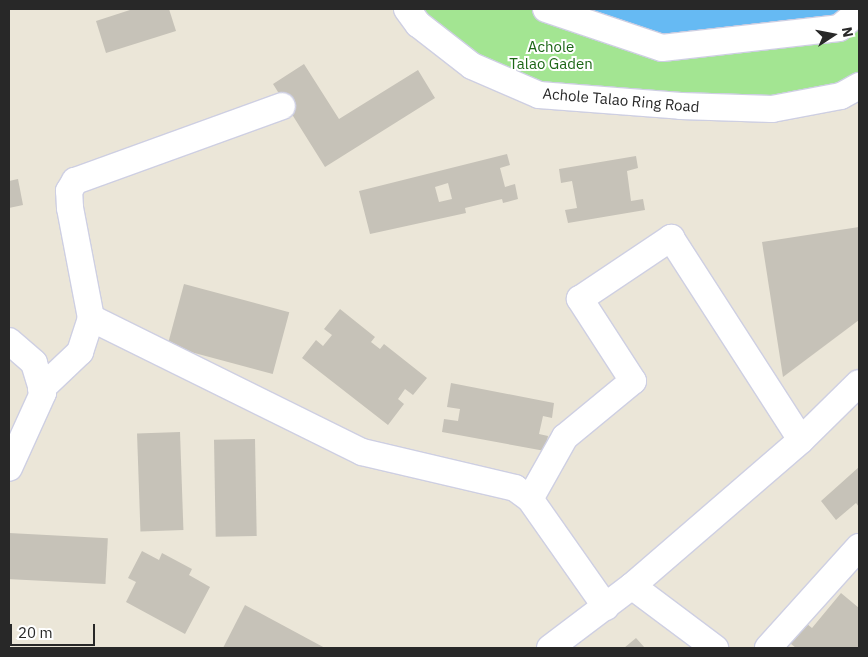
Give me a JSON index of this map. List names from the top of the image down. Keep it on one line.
{"streets":{"street":["Achole Talao Ring Road"]},"parks":["Achole Talao Gaden"],"scale_bar":"20 m","north":"right"}
